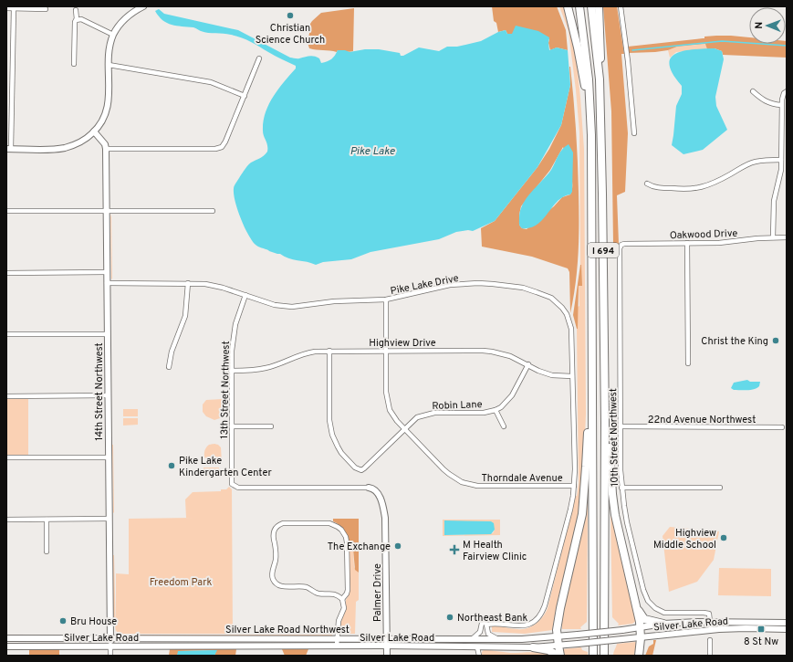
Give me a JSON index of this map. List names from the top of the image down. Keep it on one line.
{"streets":{"highway":["I 694"],"main road":["14th Street Northwest","Palmer Drive","Silver Lake Road","Silver Lake Road Northwest"],"street":["Oakwood Drive","Pike Lake Drive","Highview Drive","13th Street Northwest","Robin Lane","22nd Avenue Northwest","10th Street Northwest","Thorndale Avenue"]},"crossings":[["Oakwood Drive","10th Street Northwest"],["Pike Lake Drive","Highview Drive"],["Pike Lake Drive","13th Street Northwest"],["Pike Lake Drive","14th Street Northwest"],["Pike Lake Drive","Thorndale Avenue"],["Highview Drive","13th Street Northwest"],["Highview Drive","Robin Lane"],["Highview Drive","Thorndale Avenue"],["13th Street Northwest","Palmer Drive"],["14th Street Northwest","Silver Lake Road"],["14th Street Northwest","Silver Lake Road Northwest"],["Robin Lane","Thorndale Avenue"],["22nd Avenue Northwest","10th Street Northwest"],["10th Street Northwest","Silver Lake Road Northwest"],["Palmer Drive","Silver Lake Road Northwest"]],"water":["Pike Lake"],"parks":["Freedom Park"],"places":{"other":["Christian Science Church","Christ the King","Pike Lake Kindergarten Center","Highview Middle School","The Exchange","Northeast Bank","Bru House"],"health":["M Health Fairview Clinic"],"transit":["8 St Nw"]},"north":"left"}
